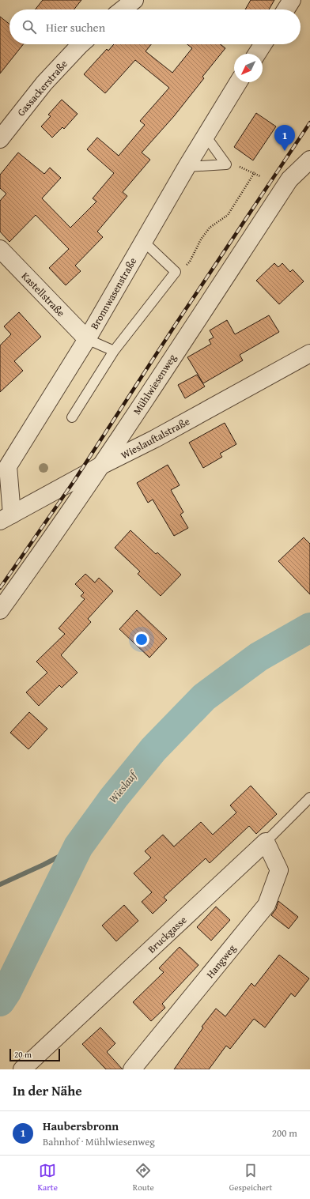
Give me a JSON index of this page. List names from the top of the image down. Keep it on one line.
{"streets":{"street":["Gassackerstraße","Bronnwasenstraße","Kastellstraße","Mühlwiesenweg","Wieslauftalstraße","Bruckgasse","Hangweg"]},"crossings":[["Bronnwasenstraße","Kastellstraße"],["Bronnwasenstraße","Wieslauftalstraße"],["Mühlwiesenweg","Wieslauftalstraße"],["Bruckgasse","Hangweg"]],"water":["Wieslauf"],"scale_bar":"20 m","north":"bottom left","page":{"search":"Hier suchen","pins":"1","scale":"20 m","heading":"In der Nähe","list":[{"mark":"1","name":"Haubersbronn","note":"Bahnhof · Mühlwiesenweg","value":"200 m"}],"nav":["Karte","Route","Gespeichert"]}}
